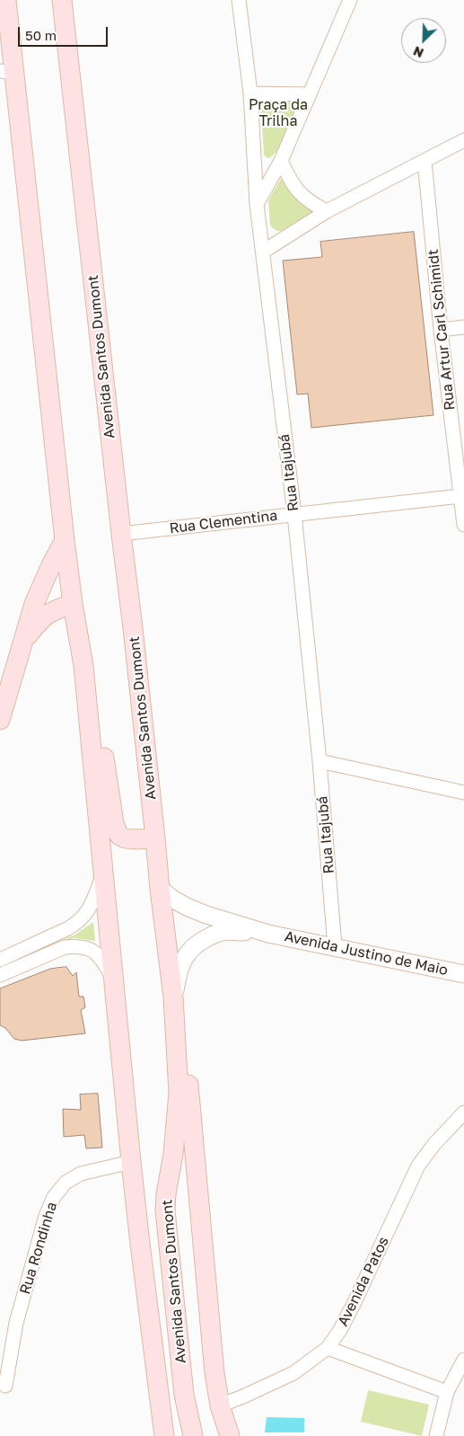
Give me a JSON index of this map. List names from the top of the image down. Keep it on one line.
{"streets":{"main road":["Avenida Santos Dumont"],"street":["Rua Artur Carl Schimidt","Rua Itajubá","Rua Clementina","Avenida Justino de Maio","Rua Rondinha","Avenida Patos"]},"crossings":[["Rua Artur Carl Schimidt","Rua Clementina"],["Avenida Santos Dumont","Rua Clementina"],["Avenida Santos Dumont","Avenida Justino de Maio"],["Avenida Santos Dumont","Rua Rondinha"],["Rua Itajubá","Rua Clementina"],["Rua Itajubá","Avenida Justino de Maio"]],"parks":["Praça da Trilha"],"scale_bar":"50 m","north":"bottom left"}
